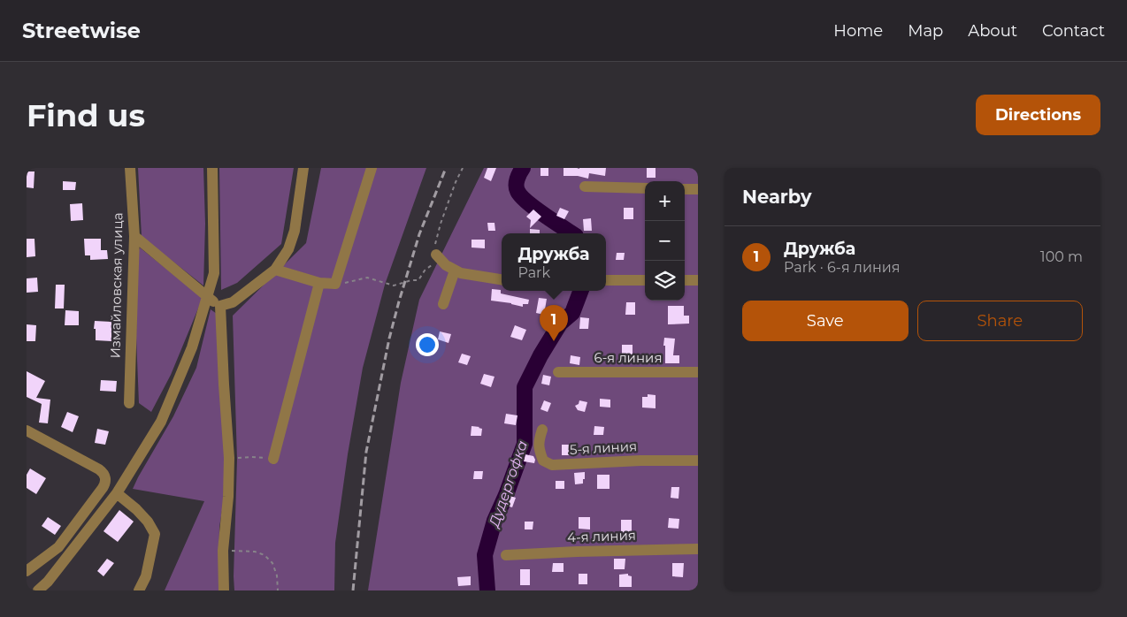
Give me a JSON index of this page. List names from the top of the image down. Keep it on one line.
{"streets":{"street":["Измайловская улица","6-я линия","5-я линия","4-я линия"]},"water":["Дудергофка"],"page":{"header":"Streetwise","nav":["Home","Map","About","Contact"],"buttons":["Directions",["Save","Share"]],"title":"Find us","heading":"Nearby","map_buttons":["+","−"],"list":[{"mark":"1","name":"Дружба","note":"Park · 6-я линия","value":"100 m"}],"popup":["Дружба","Park"],"pins":"1"}}
